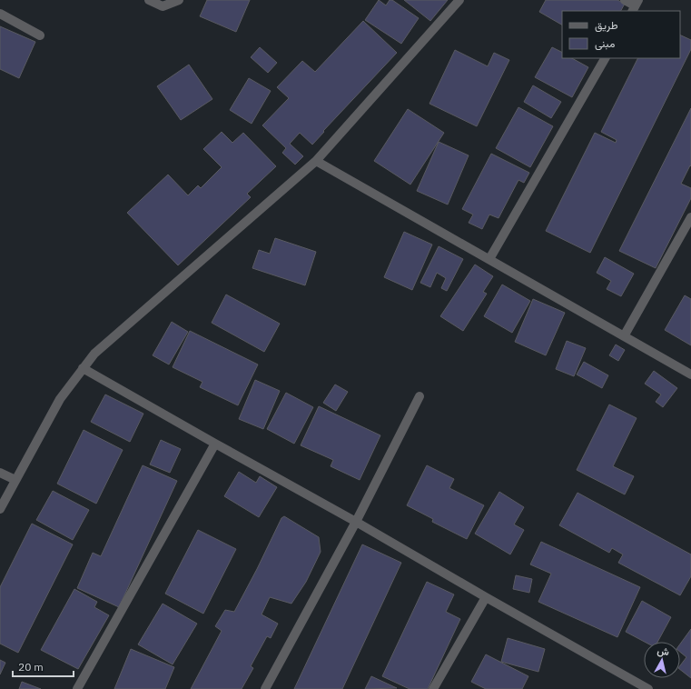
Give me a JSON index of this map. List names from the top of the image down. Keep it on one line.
{"legend":["طريق","مبنى"],"scale_bar":"20 m","north":"top"}
